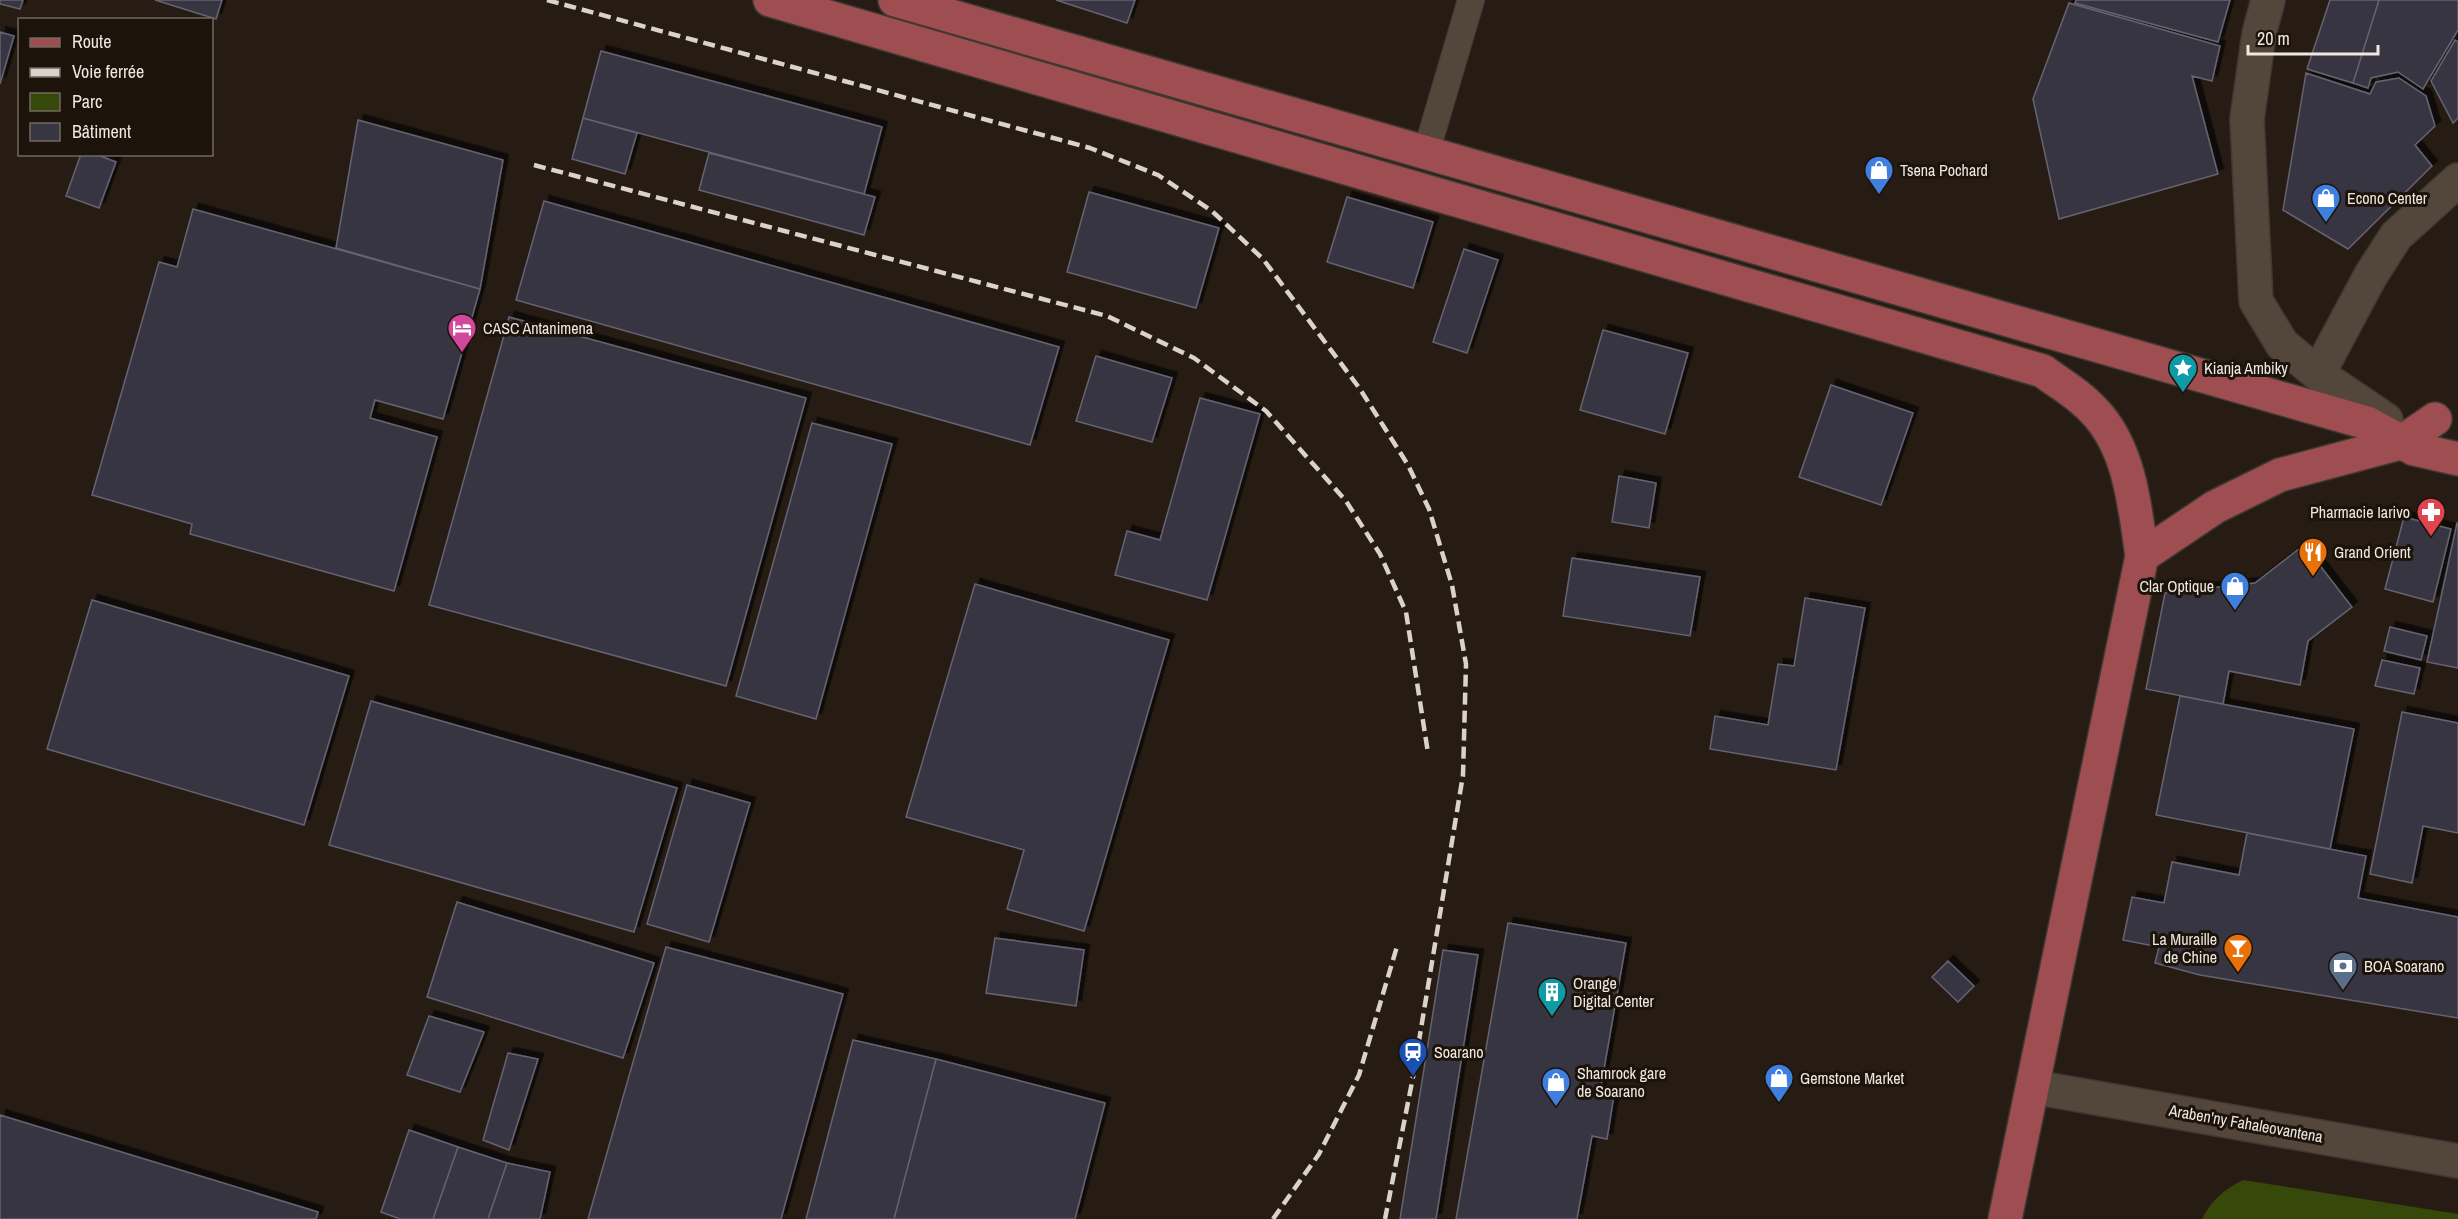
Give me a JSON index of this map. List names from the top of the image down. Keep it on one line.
{"streets":{"street":["Araben'ny Fahaleovantena"]},"places":{"shop":["Tsena Pochard","Econo Center","Clar Optique","Gemstone Market","Shamrock gare de Soarano"],"hotel":["CASC Antanimena"],"place":["Kianja Ambiky"],"pharmacy":["Pharmacie Iarivo"],"restaurant":["Grand Orient"],"bar":["La Muraille de Chine"],"bank":["BOA Soarano"],"building":["Orange Digital Center"],"station":["Soarano"]},"legend":["Route","Voie ferrée","Parc","Bâtiment"],"scale_bar":"20 m"}
